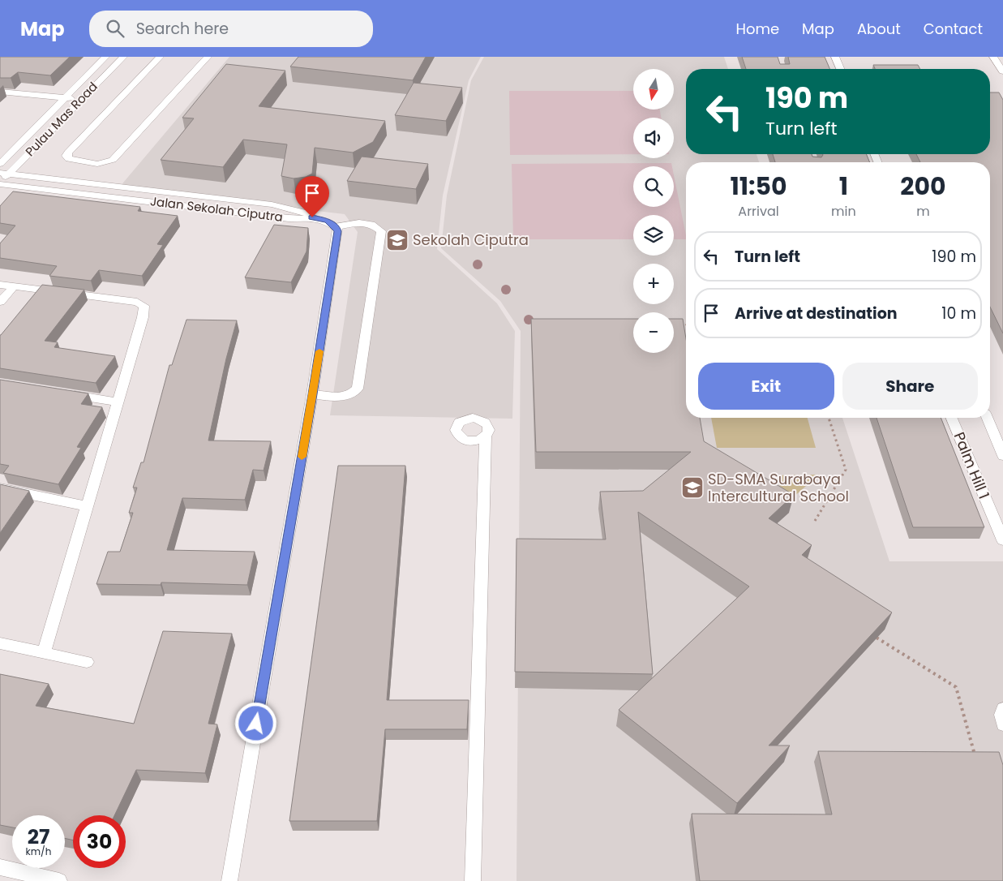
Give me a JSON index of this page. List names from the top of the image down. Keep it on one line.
{"streets":{"street":["Pulau Mas Road","Jalan Sekolah Ciputra","Palm Hill 1"]},"crossings":[["Pulau Mas Road","Jalan Sekolah Ciputra"]],"places":{"school or university":["Sekolah Ciputra","SD-SMA Surabaya Intercultural School"]},"north":"bottom","page":{"header":"Map","search":"Search here","nav":["Home","Map","About","Contact"],"map_buttons":["+","−"],"turn":["190 m","Turn left"],"eta":["11:50","Arrival","1","min","200","m"],"list":[{"name":"Turn left","value":"190 m"},{"name":"Arrive at destination","value":"10 m"}],"buttons":["Exit","Share"],"speed":"27 km/h","limit":"30"}}
